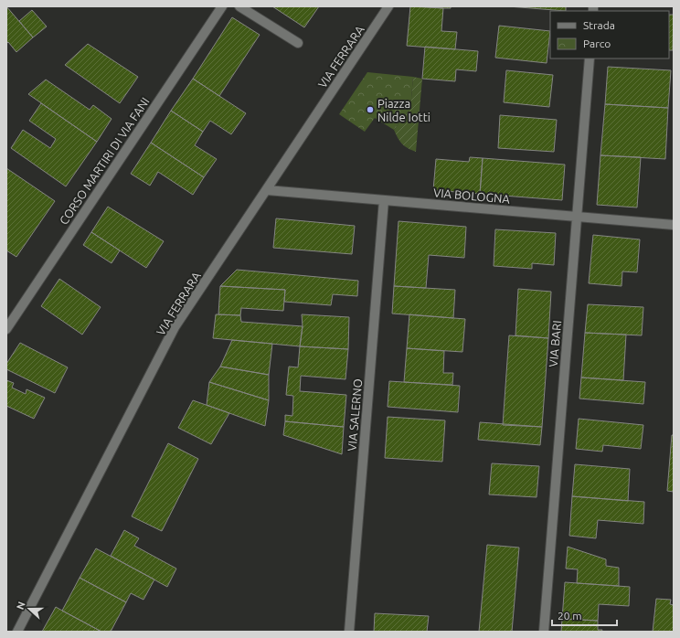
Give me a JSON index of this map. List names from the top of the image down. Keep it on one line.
{"streets":{"street":["VIA FERRARA","CORSO MARTIRI DI VIA FANI","VIA BOLOGNA","VIA BARI","VIA SALERNO"]},"crossings":[["VIA FERRARA","VIA BOLOGNA"],["VIA BOLOGNA","VIA BARI"],["VIA BOLOGNA","VIA SALERNO"]],"places":["Piazza Nilde Iotti"],"legend":["Strada","Parco"],"scale_bar":"20 m","north":"left"}
